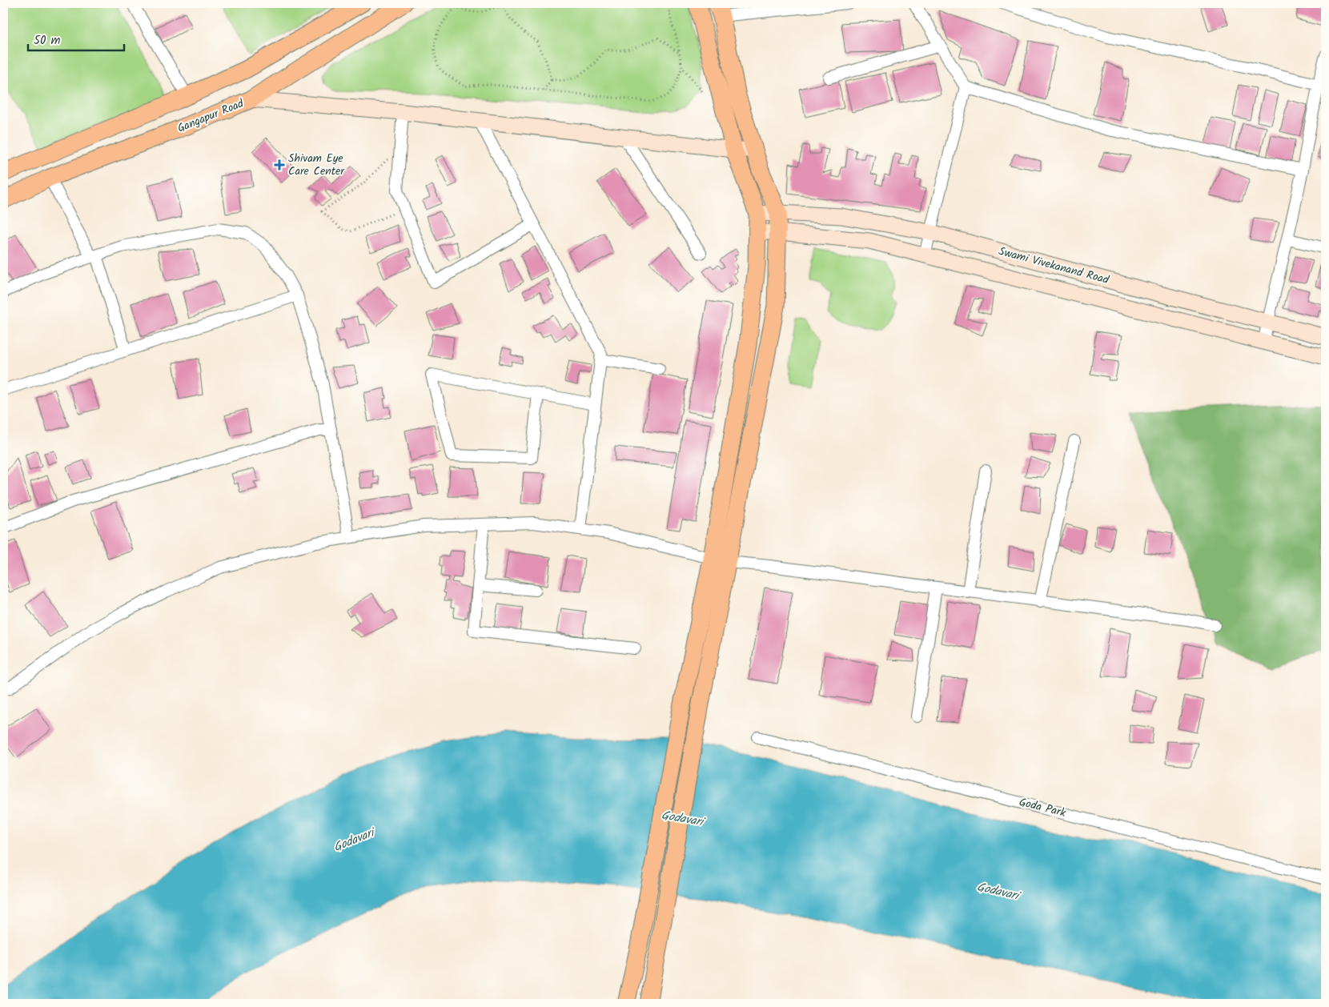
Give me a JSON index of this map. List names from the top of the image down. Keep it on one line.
{"streets":{"main road":["Gangapur Road","Swami Vivekanand Road"],"street":["Goda Park"]},"water":["Godavari"],"places":{"health":["Shivam Eye Care Center"]},"scale_bar":"50 m"}
